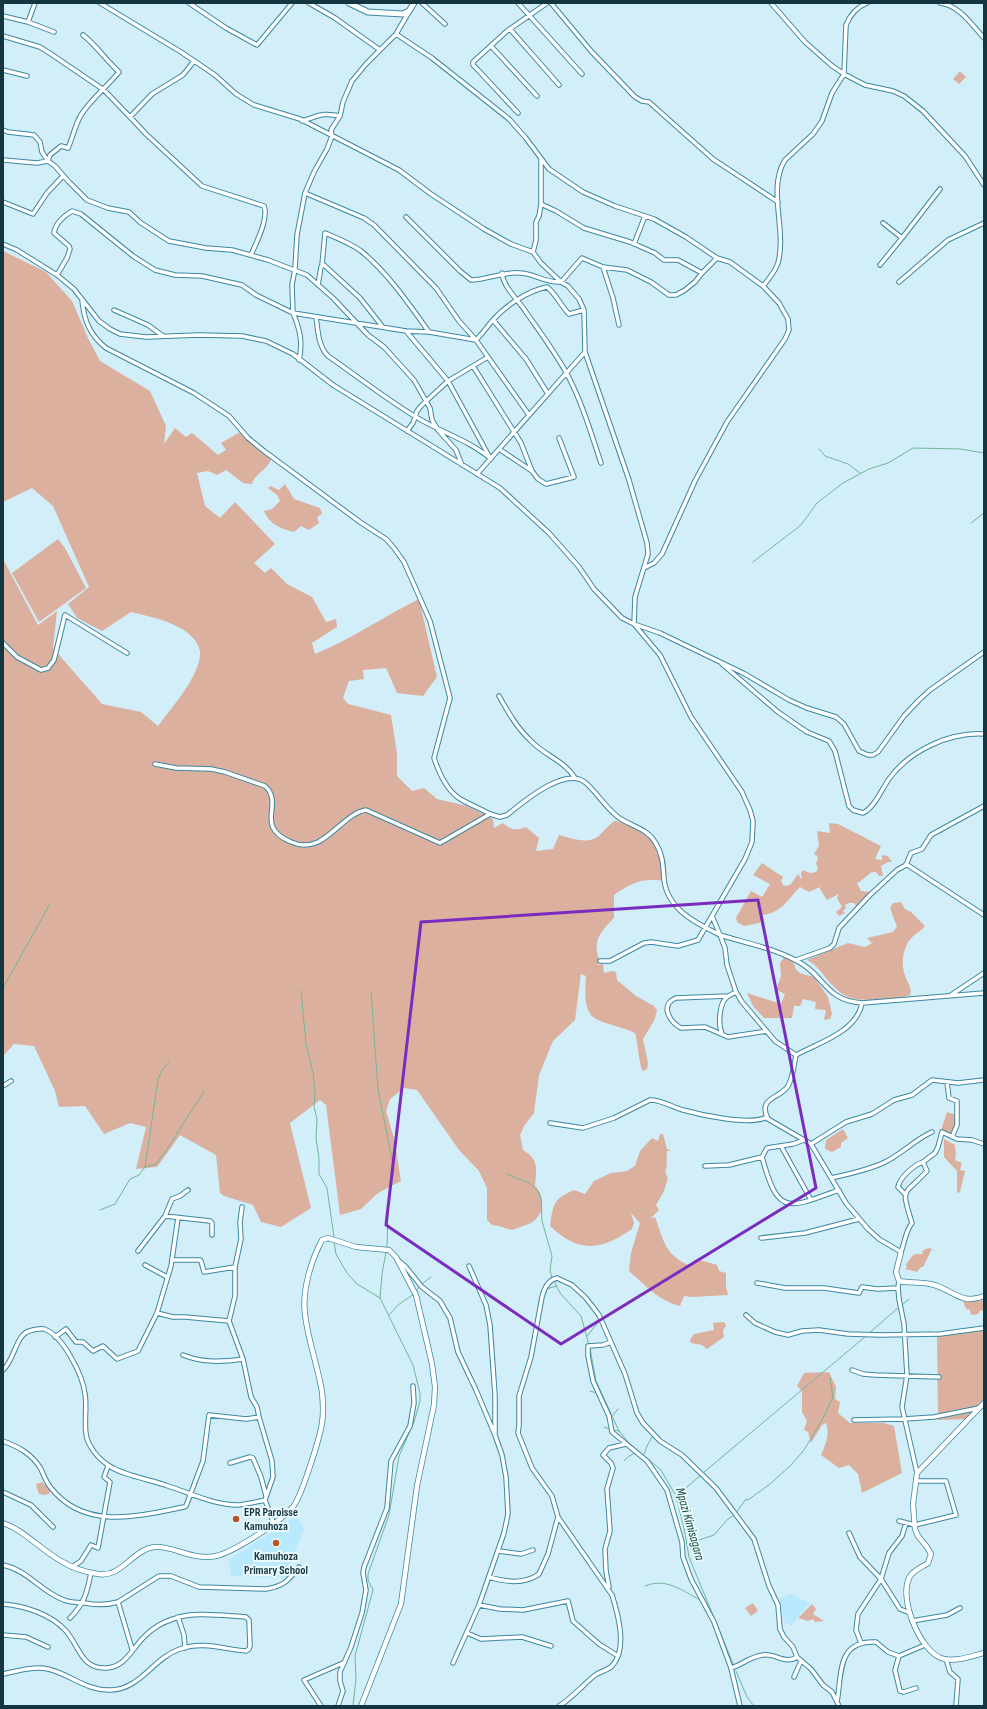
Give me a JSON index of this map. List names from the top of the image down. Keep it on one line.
{"water":["Mpazi Kimisagara"],"places":["EPR Paroisse Kamuhoza","Kamuhoza Primary School"]}
